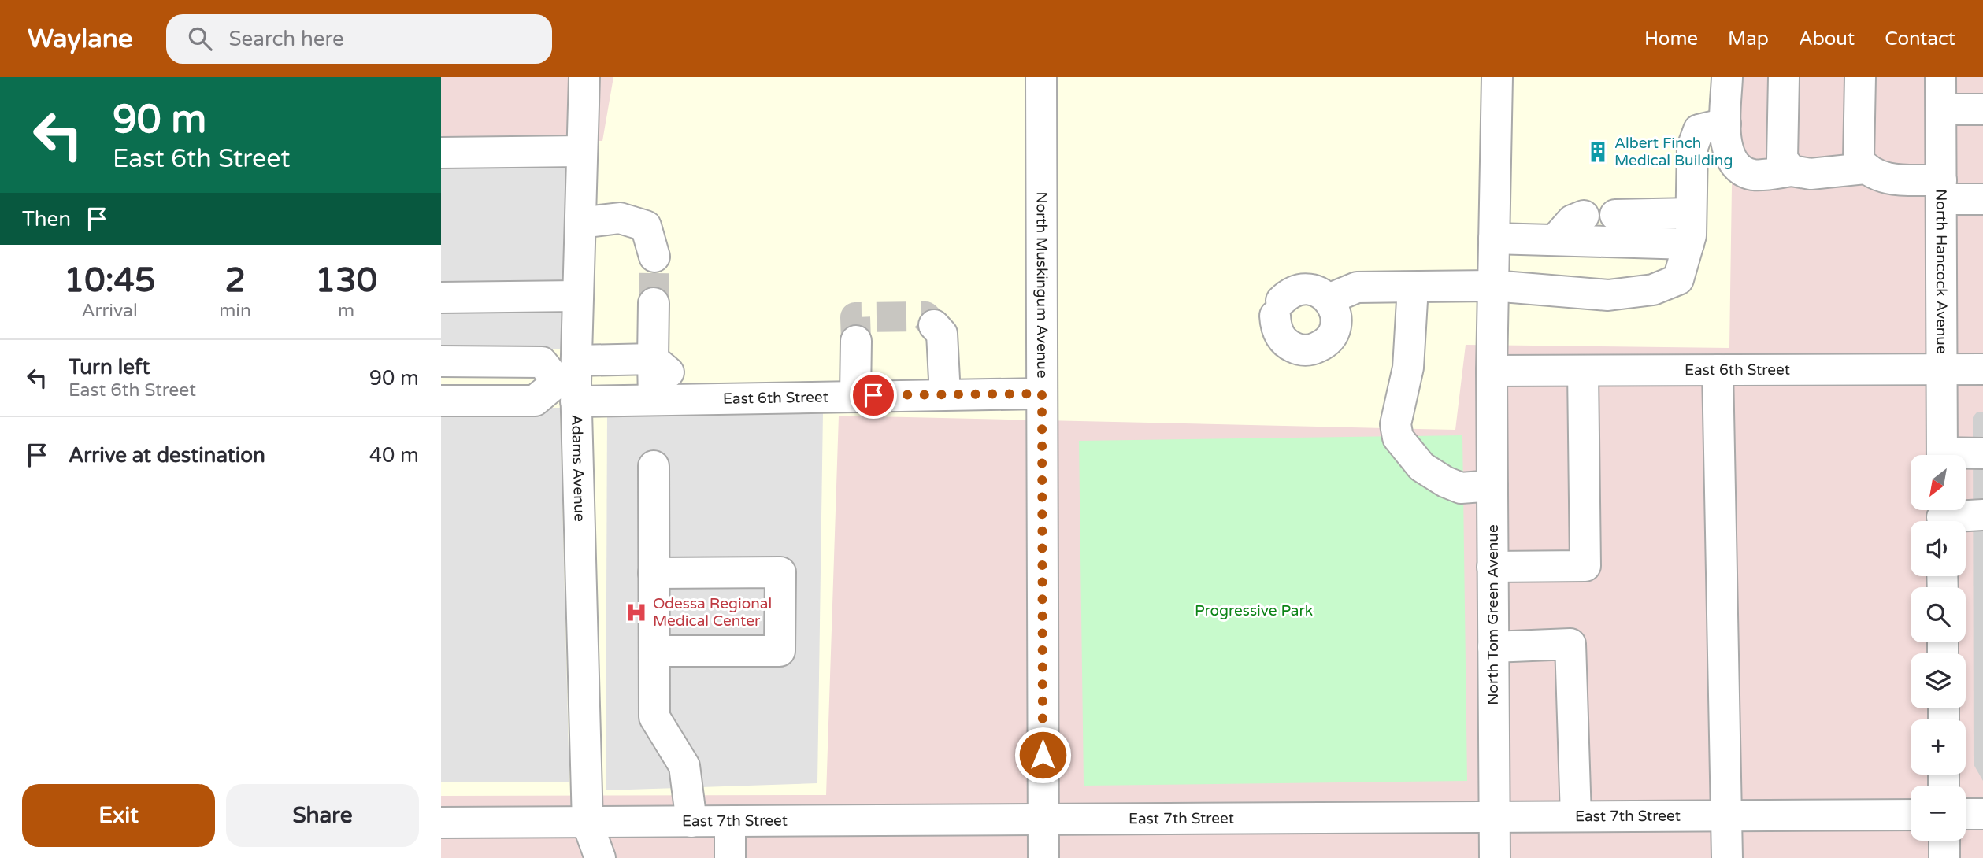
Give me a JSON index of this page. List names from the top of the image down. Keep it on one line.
{"streets":{"street":["North Hancock Avenue","North Muskingum Avenue","East 6th Street","Adams Avenue","North Tom Green Avenue","East 7th Street"]},"crossings":[["North Hancock Avenue","East 6th Street"],["North Muskingum Avenue","East 6th Street"],["North Muskingum Avenue","East 7th Street"],["East 6th Street","Adams Avenue"],["East 6th Street","North Tom Green Avenue"],["Adams Avenue","East 7th Street"],["North Tom Green Avenue","East 7th Street"]],"parks":["Progressive Park"],"places":{"building":["Albert Finch Medical Building"],"hospital":["Odessa Regional Medical Center"]},"north":"bottom left","page":{"header":"Waylane","search":"Search here","nav":["Home","Map","About","Contact"],"turn":["90 m","East 6th Street"],"then":"Then","eta":["10:45","Arrival","2","min","130","m"],"list":[{"name":"Turn left","note":"East 6th Street","value":"90 m"},{"name":"Arrive at destination","value":"40 m"}],"map_buttons":["+","−"],"buttons":["Exit","Share"]}}
